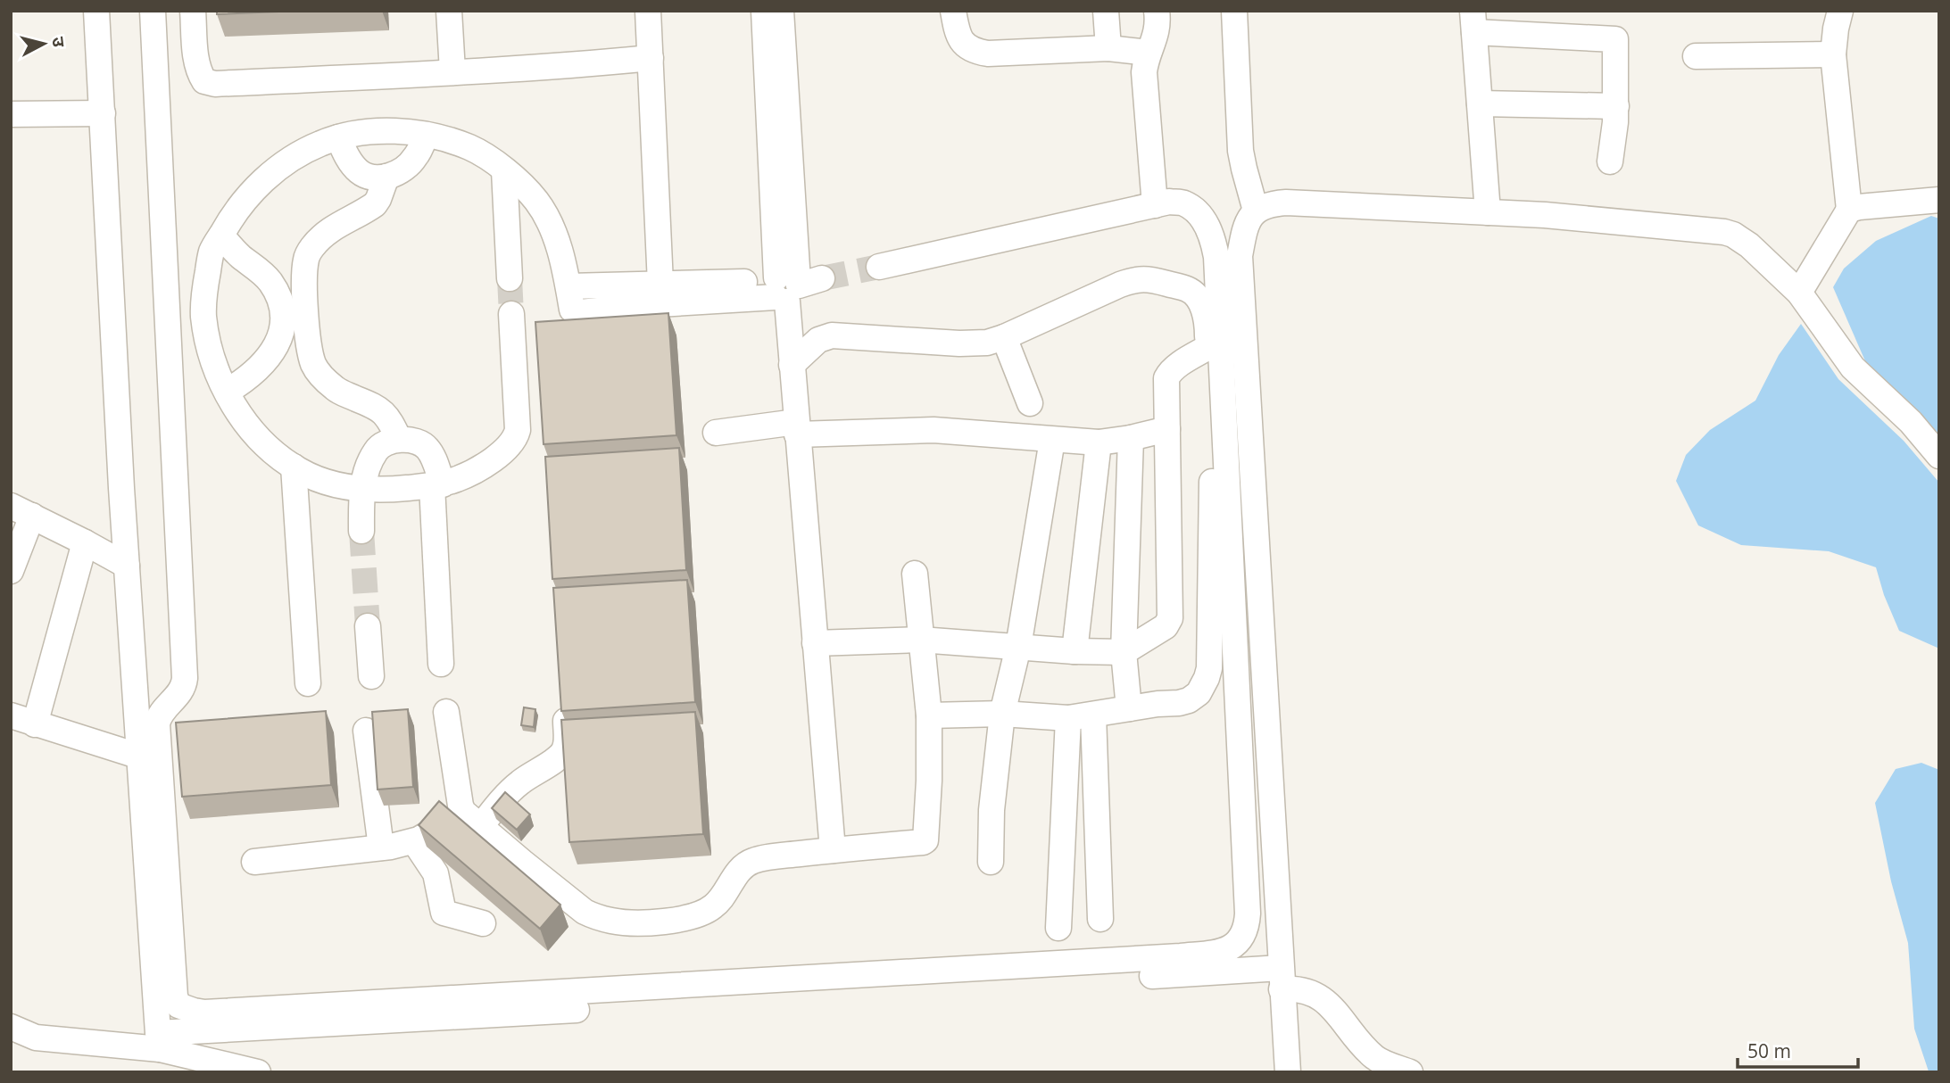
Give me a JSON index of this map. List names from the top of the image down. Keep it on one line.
{"scale_bar":"50 m","north":"right"}
